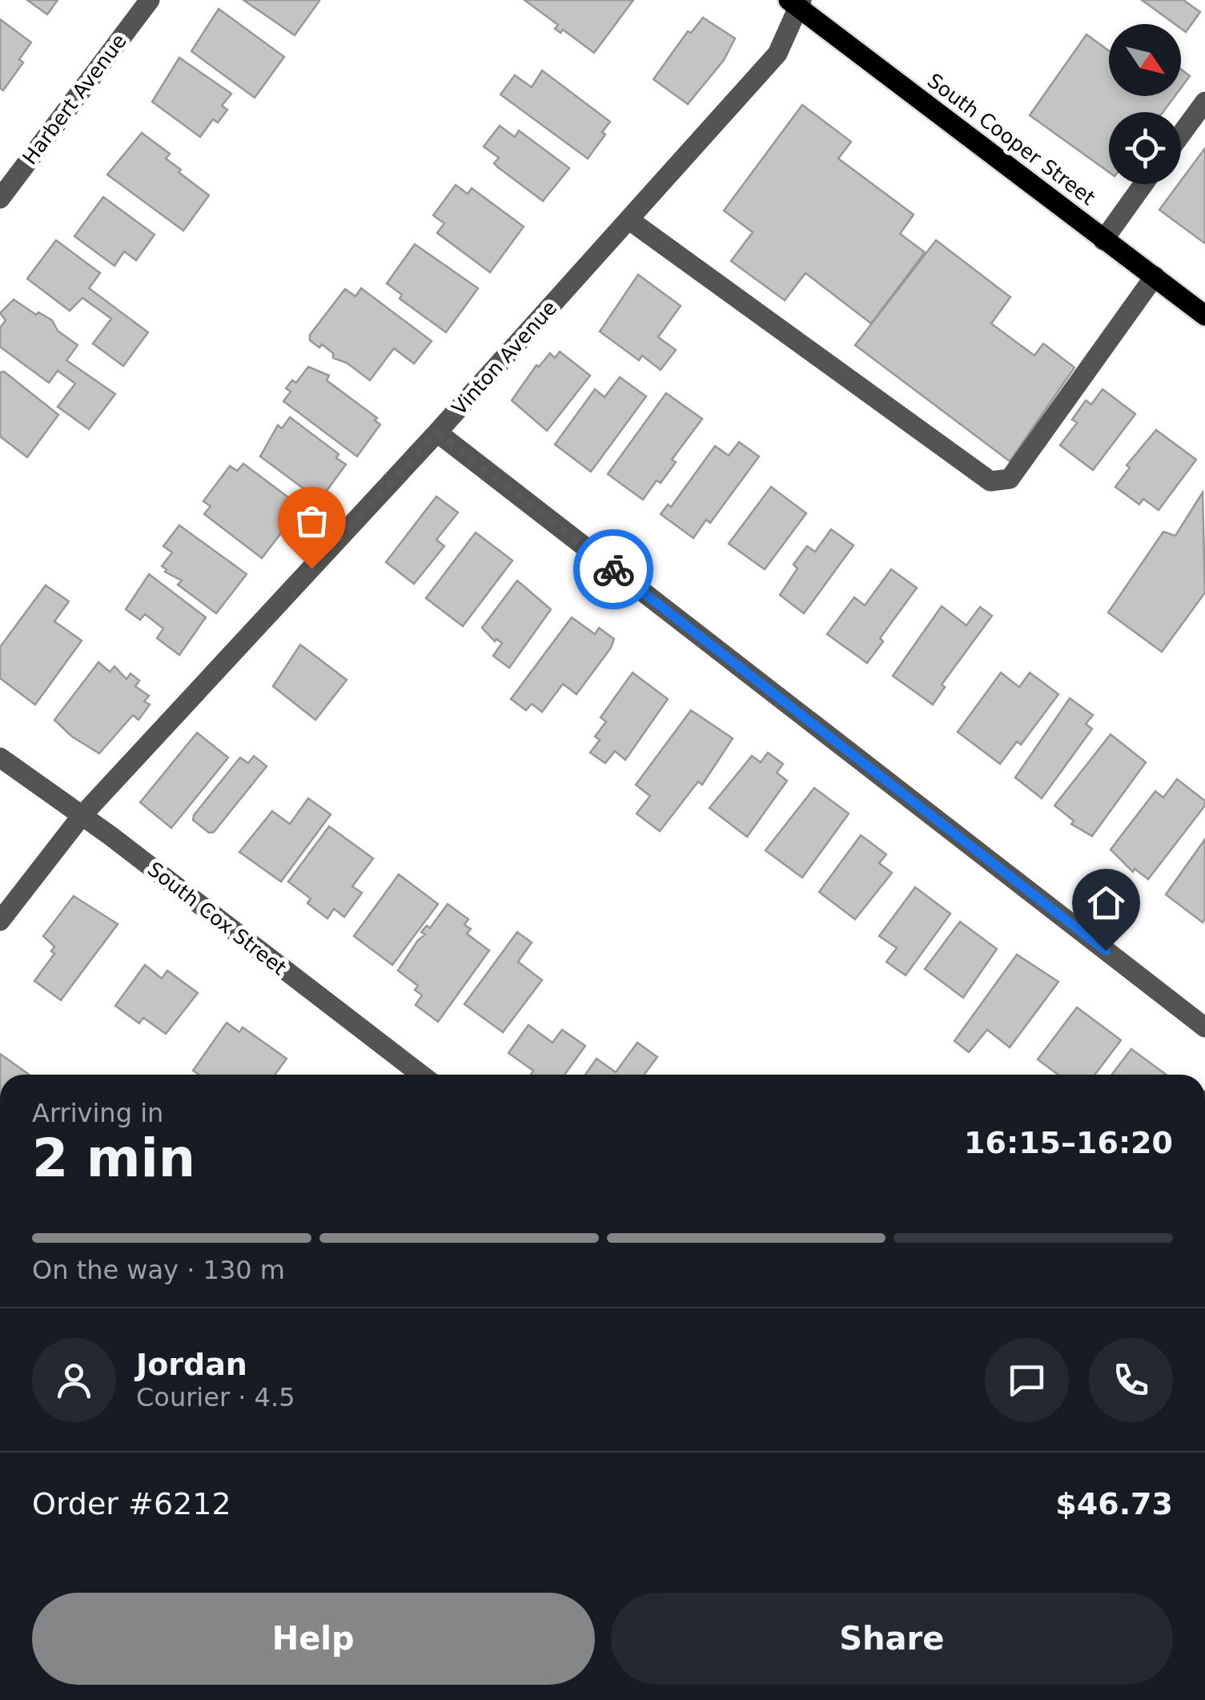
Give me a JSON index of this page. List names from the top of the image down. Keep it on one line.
{"streets":{"main road":["South Cooper Street"],"street":["Harbert Avenue","Vinton Avenue","South Cox Street"]},"crossings":[["South Cooper Street","Vinton Avenue"],["Vinton Avenue","South Cox Street"]],"north":"bottom right","page":{"heading":["2 min","Arriving in","16:15–16:20"],"panel":["Jordan","Courier · 4.5","Order #6212","$46.73"],"bar":"On the way · 130 m","buttons":["Help","Share"]}}
